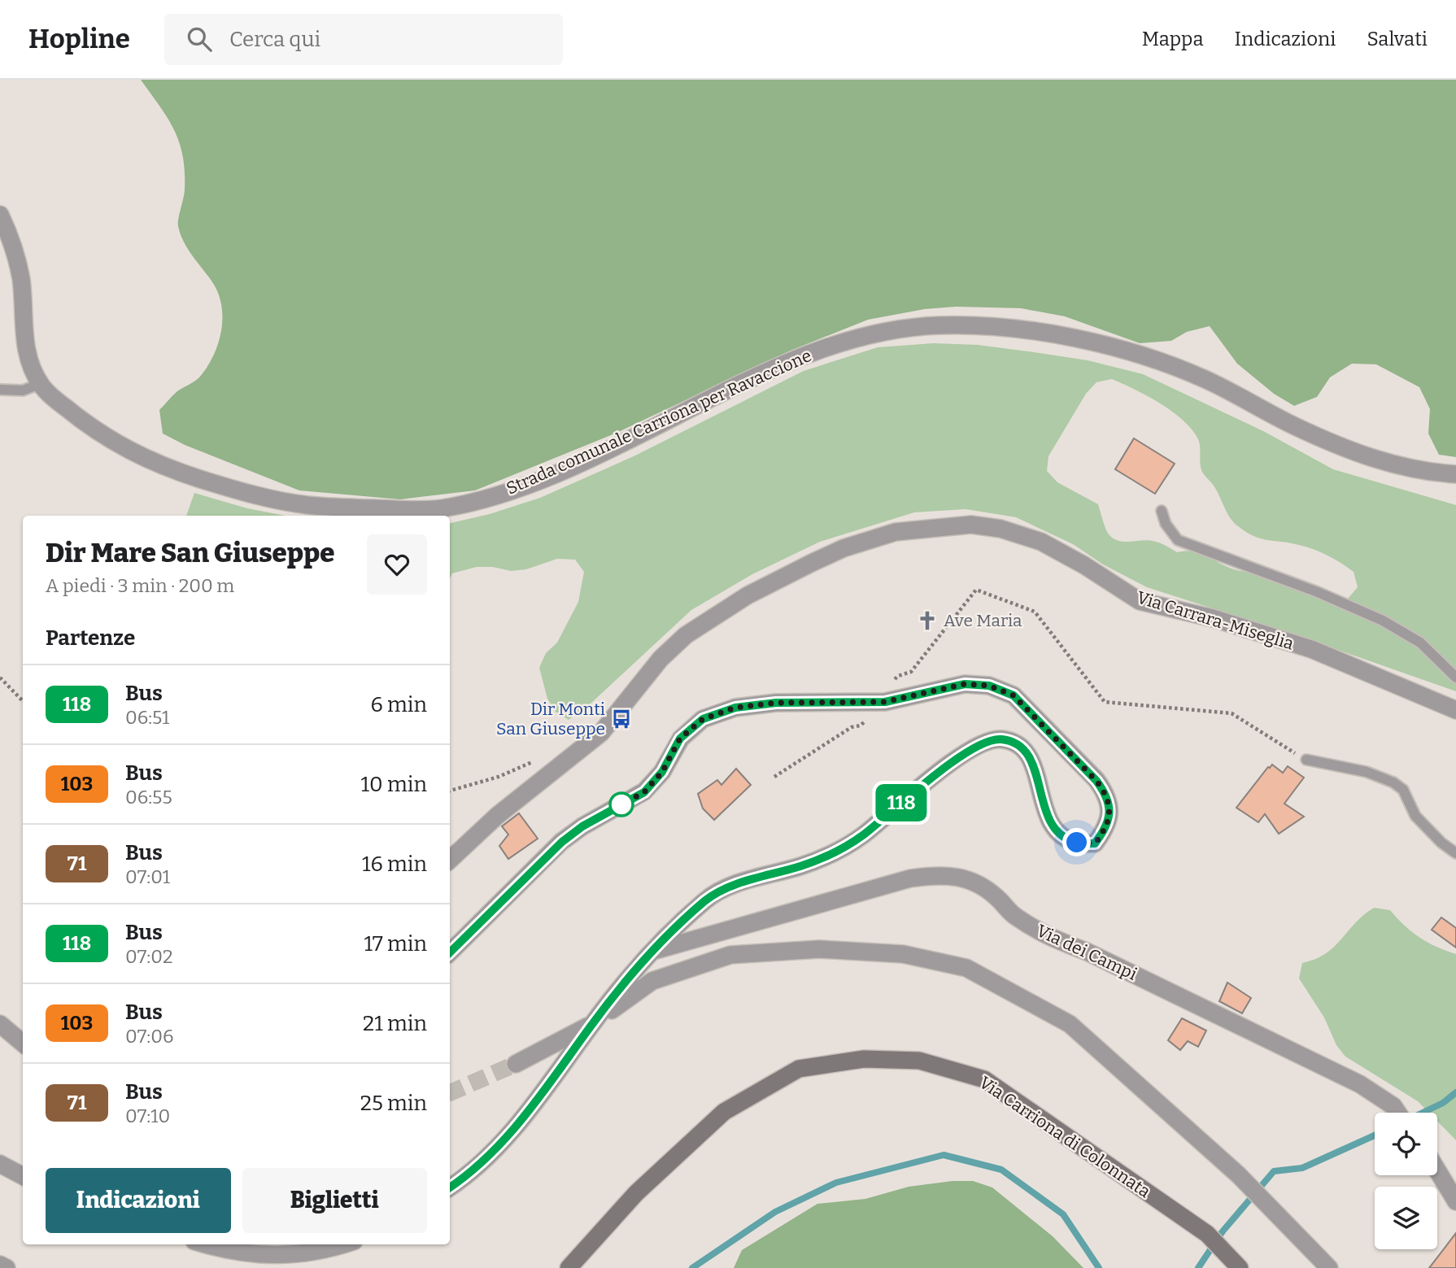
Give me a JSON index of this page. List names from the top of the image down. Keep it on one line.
{"streets":{"main road":["Via Carriona di Colonnata"],"street":["Strada comunale Carriona per Ravaccione","Via Carrara-Miseglia","Via dei Campi"]},"places":{"church":["Ave Maria"],"bus stop":["Dir Monti San Giuseppe"]},"lines":["bus line 118"],"page":{"header":"Hopline","search":"Cerca qui","nav":["Mappa","Indicazioni","Salvati"],"on_map":"118","heading":[["Dir Mare San Giuseppe","A piedi · 3 min · 200 m"],"Partenze"],"list":[{"mark":"118","name":"Bus","note":"06:51","value":"6 min"},{"mark":"103","name":"Bus","note":"06:55","value":"10 min"},{"mark":"71","name":"Bus","note":"07:01","value":"16 min"},{"mark":"118","name":"Bus","note":"07:02","value":"17 min"},{"mark":"103","name":"Bus","note":"07:06","value":"21 min"},{"mark":"71","name":"Bus","note":"07:10","value":"25 min"}],"buttons":["Indicazioni","Biglietti"]}}
